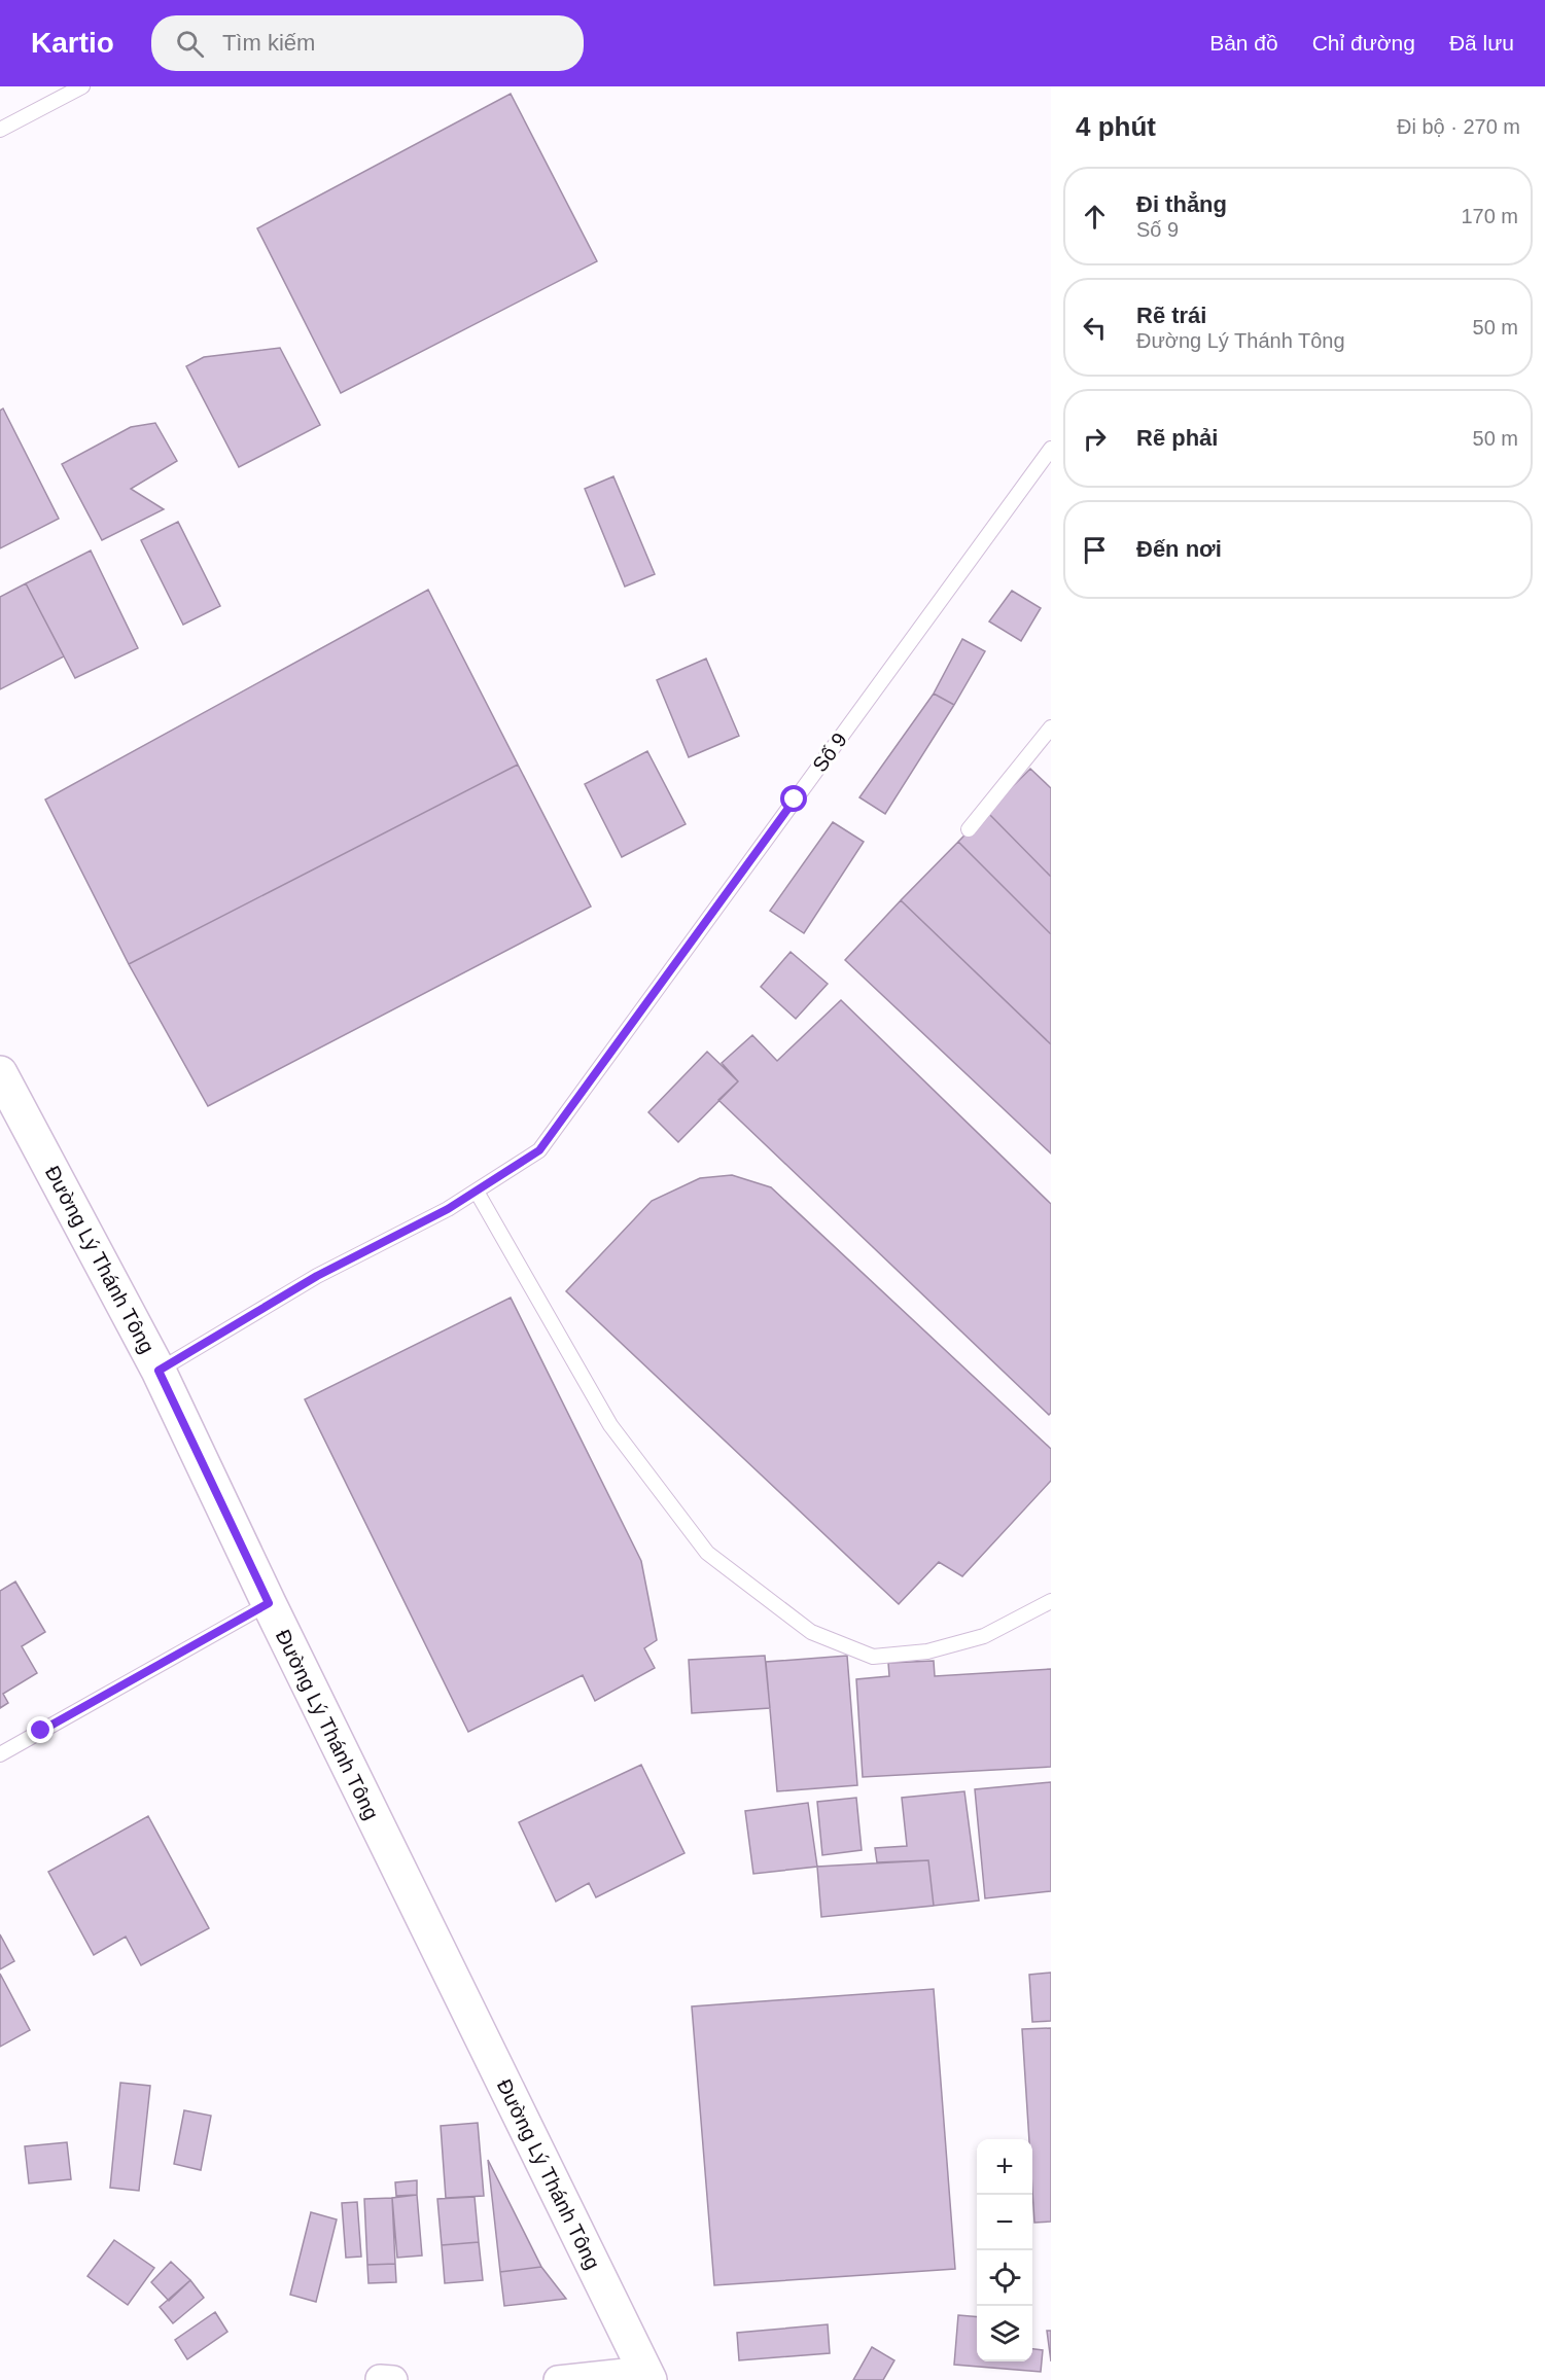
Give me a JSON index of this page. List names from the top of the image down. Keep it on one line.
{"streets":{"street":["Đường Lý Thánh Tông"],"lane":["Số 9"]},"crossings":[["Số 9","Đường Lý Thánh Tông"]],"page":{"header":"Kartio","search":"Tìm kiếm","nav":["Bản đồ","Chỉ đường","Đã lưu"],"heading":["4 phút","Đi bộ · 270 m"],"list":[["Đi thẳng","Số 9","170 m"],["Rẽ trái","Đường Lý Thánh Tông","50 m"],["Rẽ phải","50 m"],"Đến nơi"],"map_buttons":["+","−"]}}
